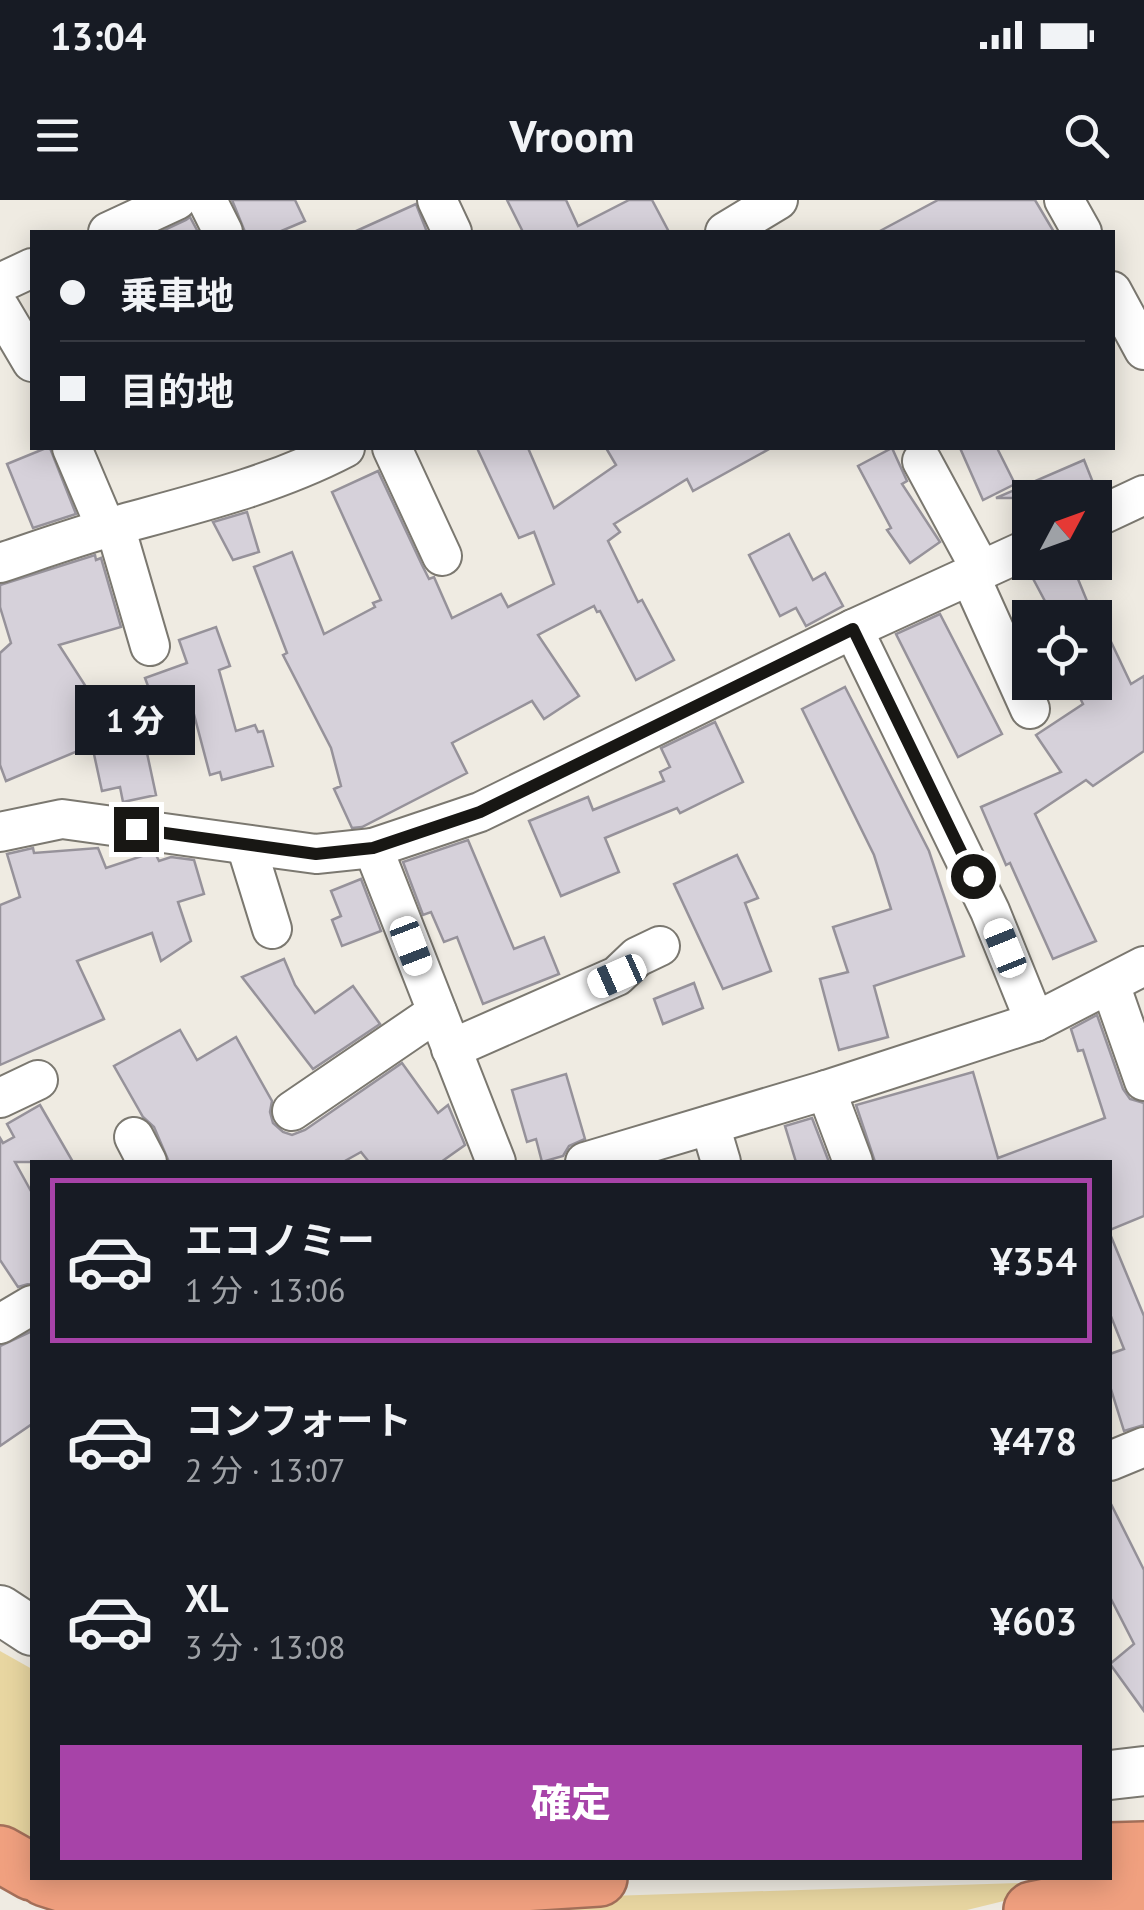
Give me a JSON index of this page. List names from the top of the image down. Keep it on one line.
{"north":"top right","page":{"status":"13:04","header":"Vroom","banner":["乗車地","目的地"],"bubble":"1 分","list":[{"name":"エコノミー","note":"1 分 · 13:06","value":"¥354"},{"name":"コンフォート","note":"2 分 · 13:07","value":"¥478"},{"name":"XL","note":"3 分 · 13:08","value":"¥603"}],"buttons":"確定"}}
